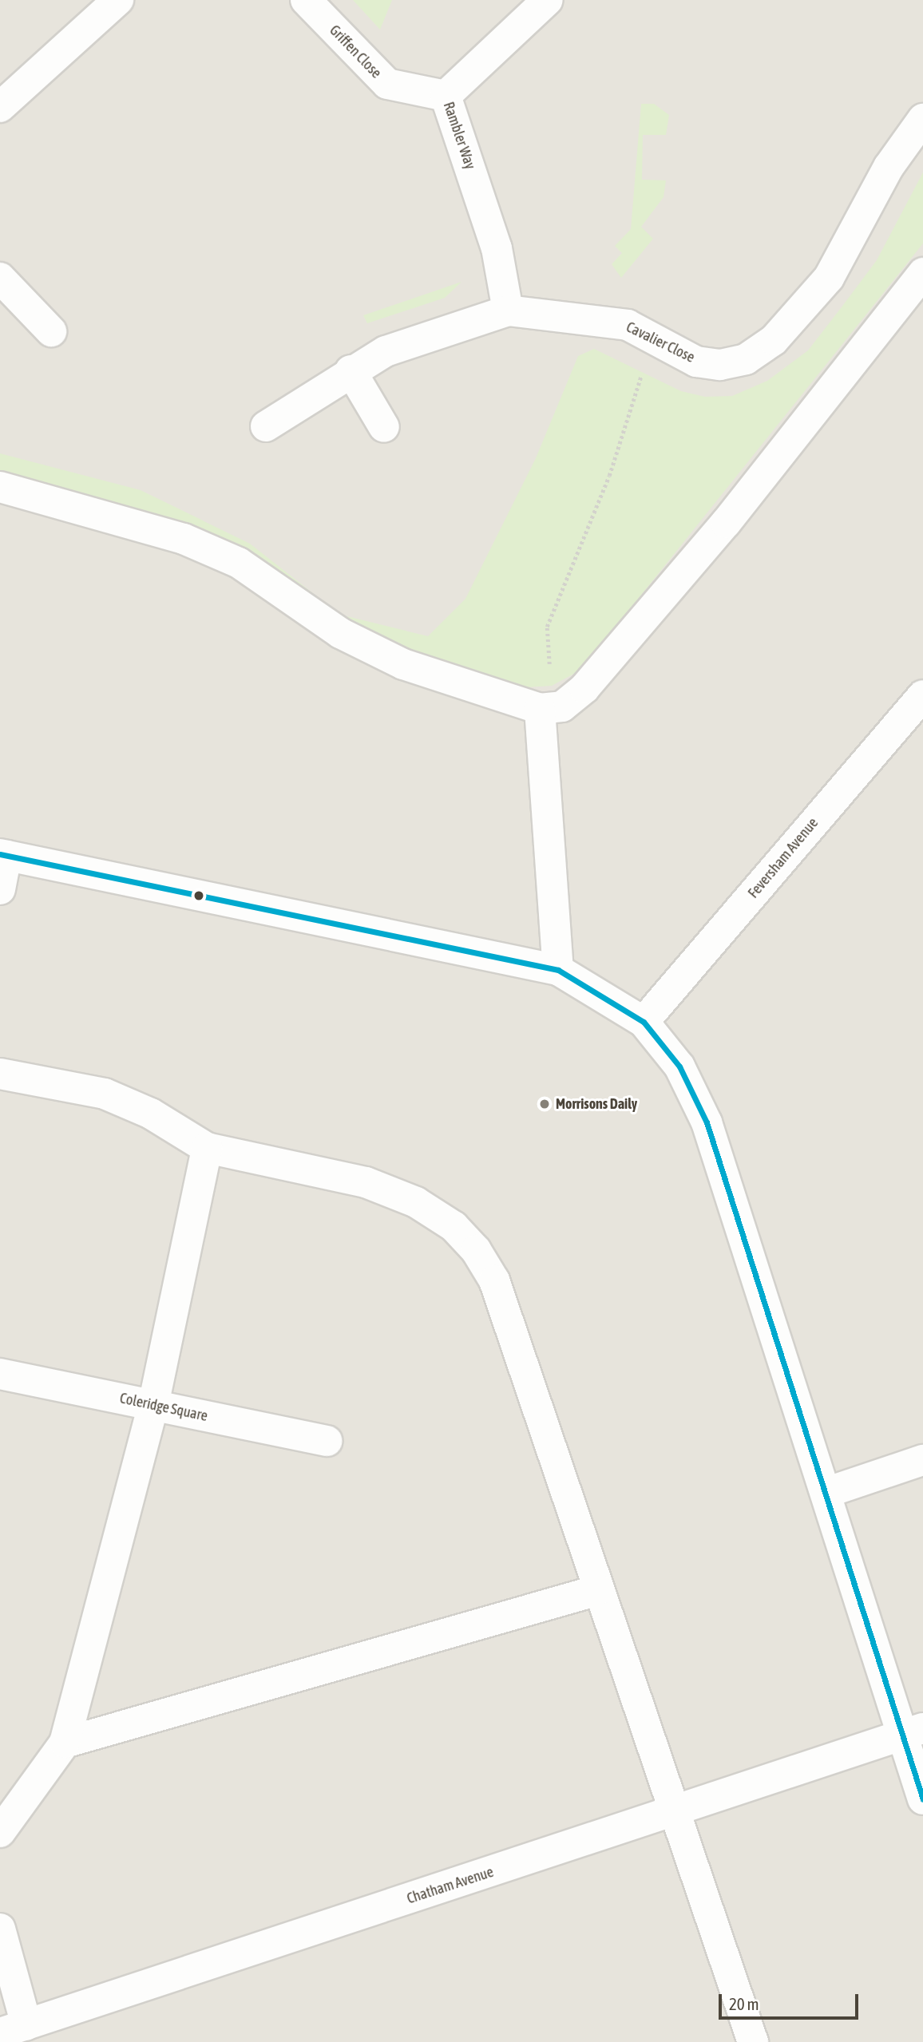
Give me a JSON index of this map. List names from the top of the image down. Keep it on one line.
{"streets":{"street":["Griffen Close","Rambler Way","Cavalier Close","Feversham Avenue","Coleridge Square","Chatham Avenue"]},"crossings":[["Griffen Close","Rambler Way"],["Rambler Way","Cavalier Close"]],"places":["Morrisons Daily"],"scale_bar":"20 m"}
